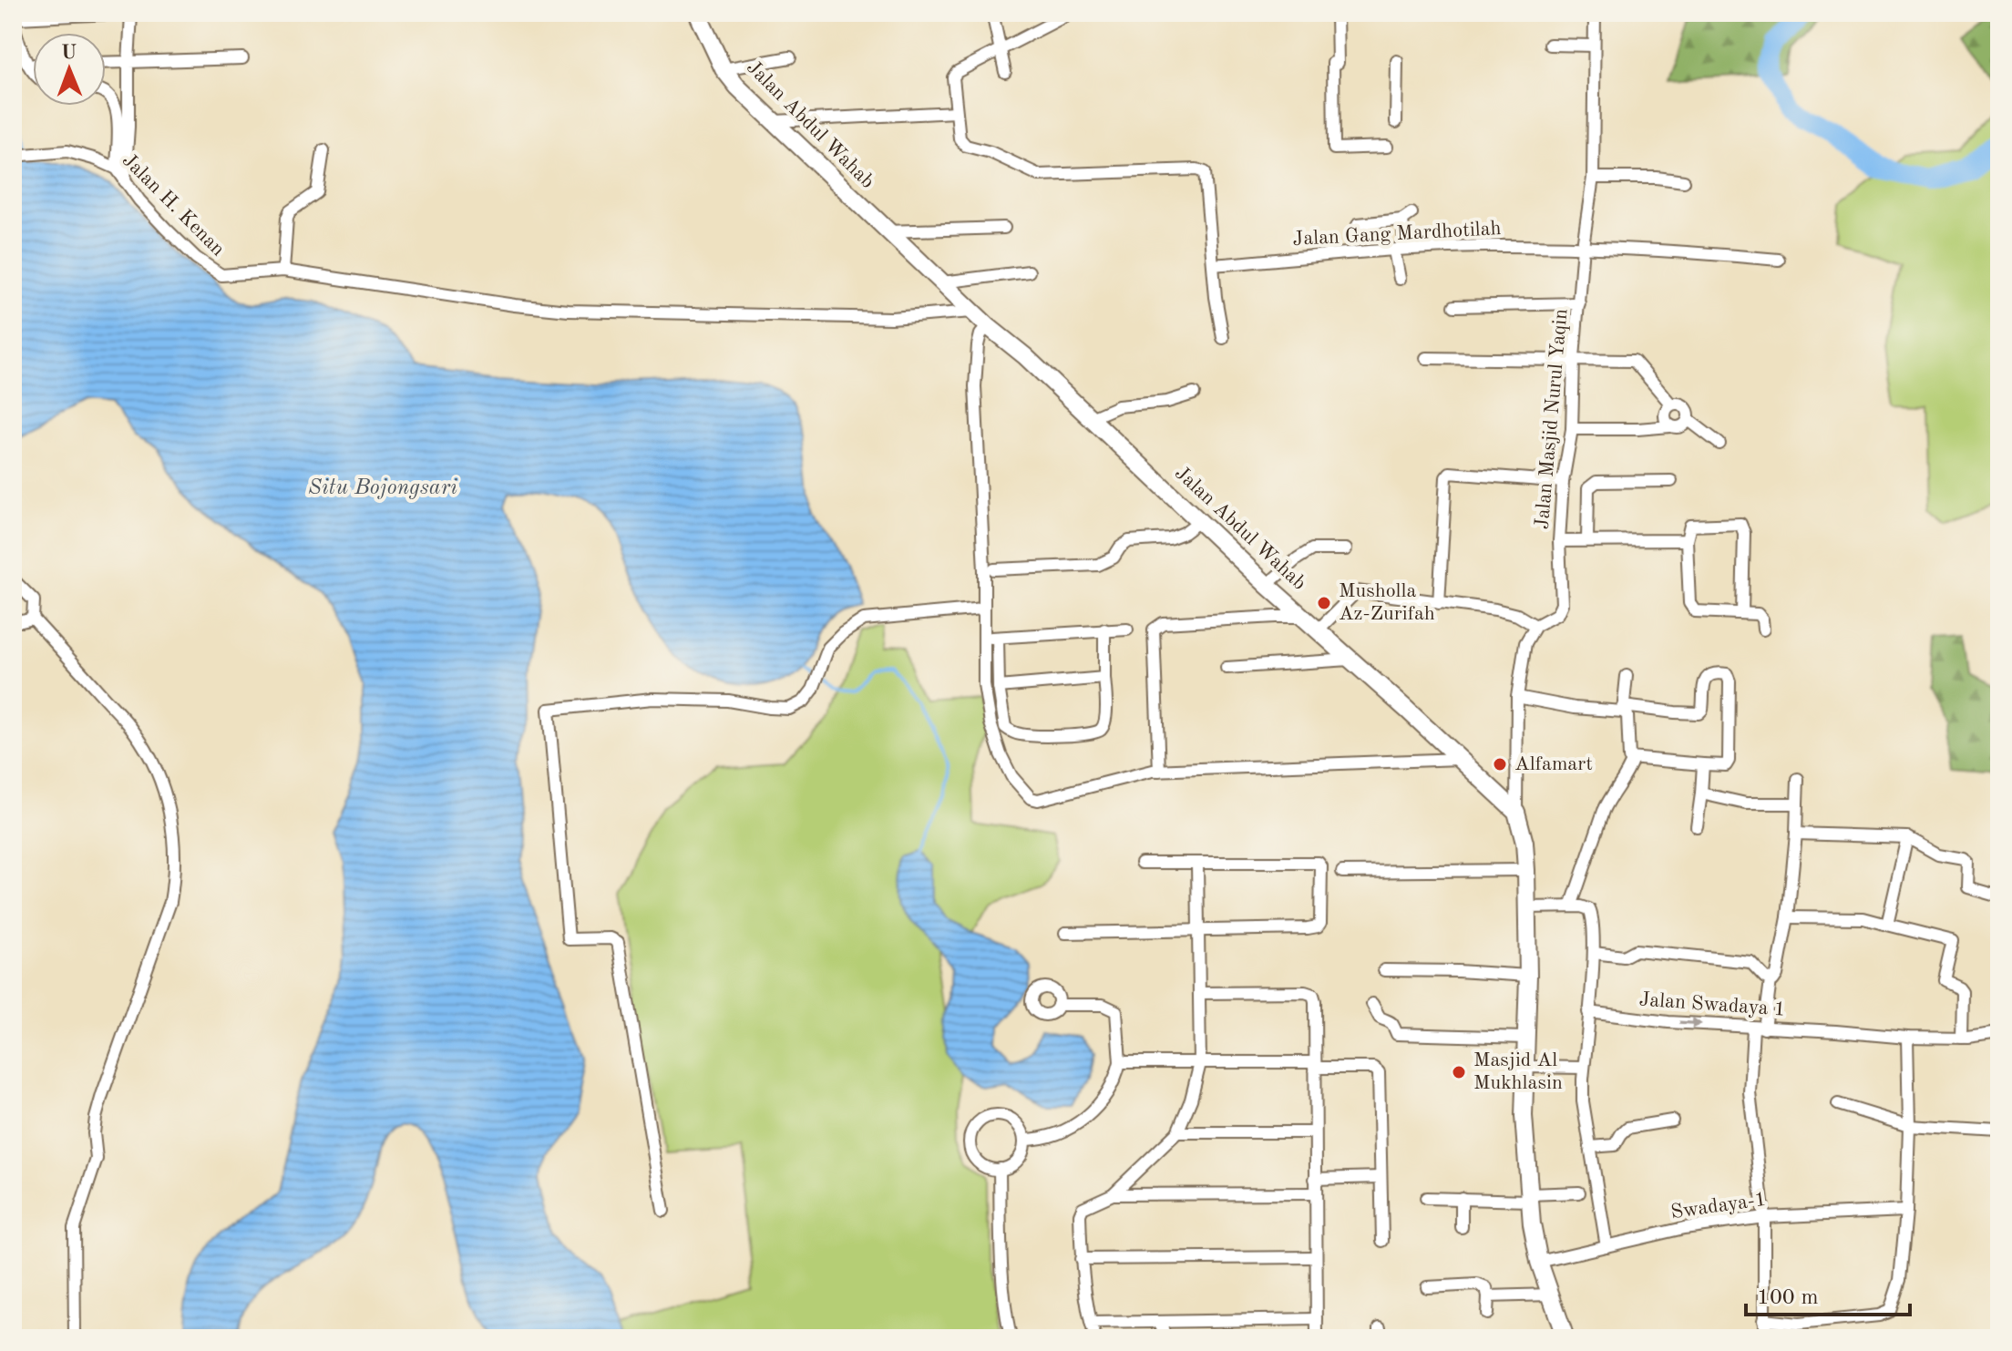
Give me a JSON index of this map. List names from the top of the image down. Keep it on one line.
{"streets":{"street":["Jalan Abdul Wahab","Jalan H. Kenan","Jalan Gang Mardhotilah","Jalan Masjid Nurul Yaqin","Jalan Swadaya 1","Swadaya-1"]},"crossings":[["Jalan Abdul Wahab","Jalan Masjid Nurul Yaqin"],["Jalan Gang Mardhotilah","Jalan Masjid Nurul Yaqin"]],"water":["Situ Bojongsari"],"places":["Musholla Az-Zurifah","Alfamart","Masjid Al Mukhlasin"],"scale_bar":"100 m","north":"top"}
